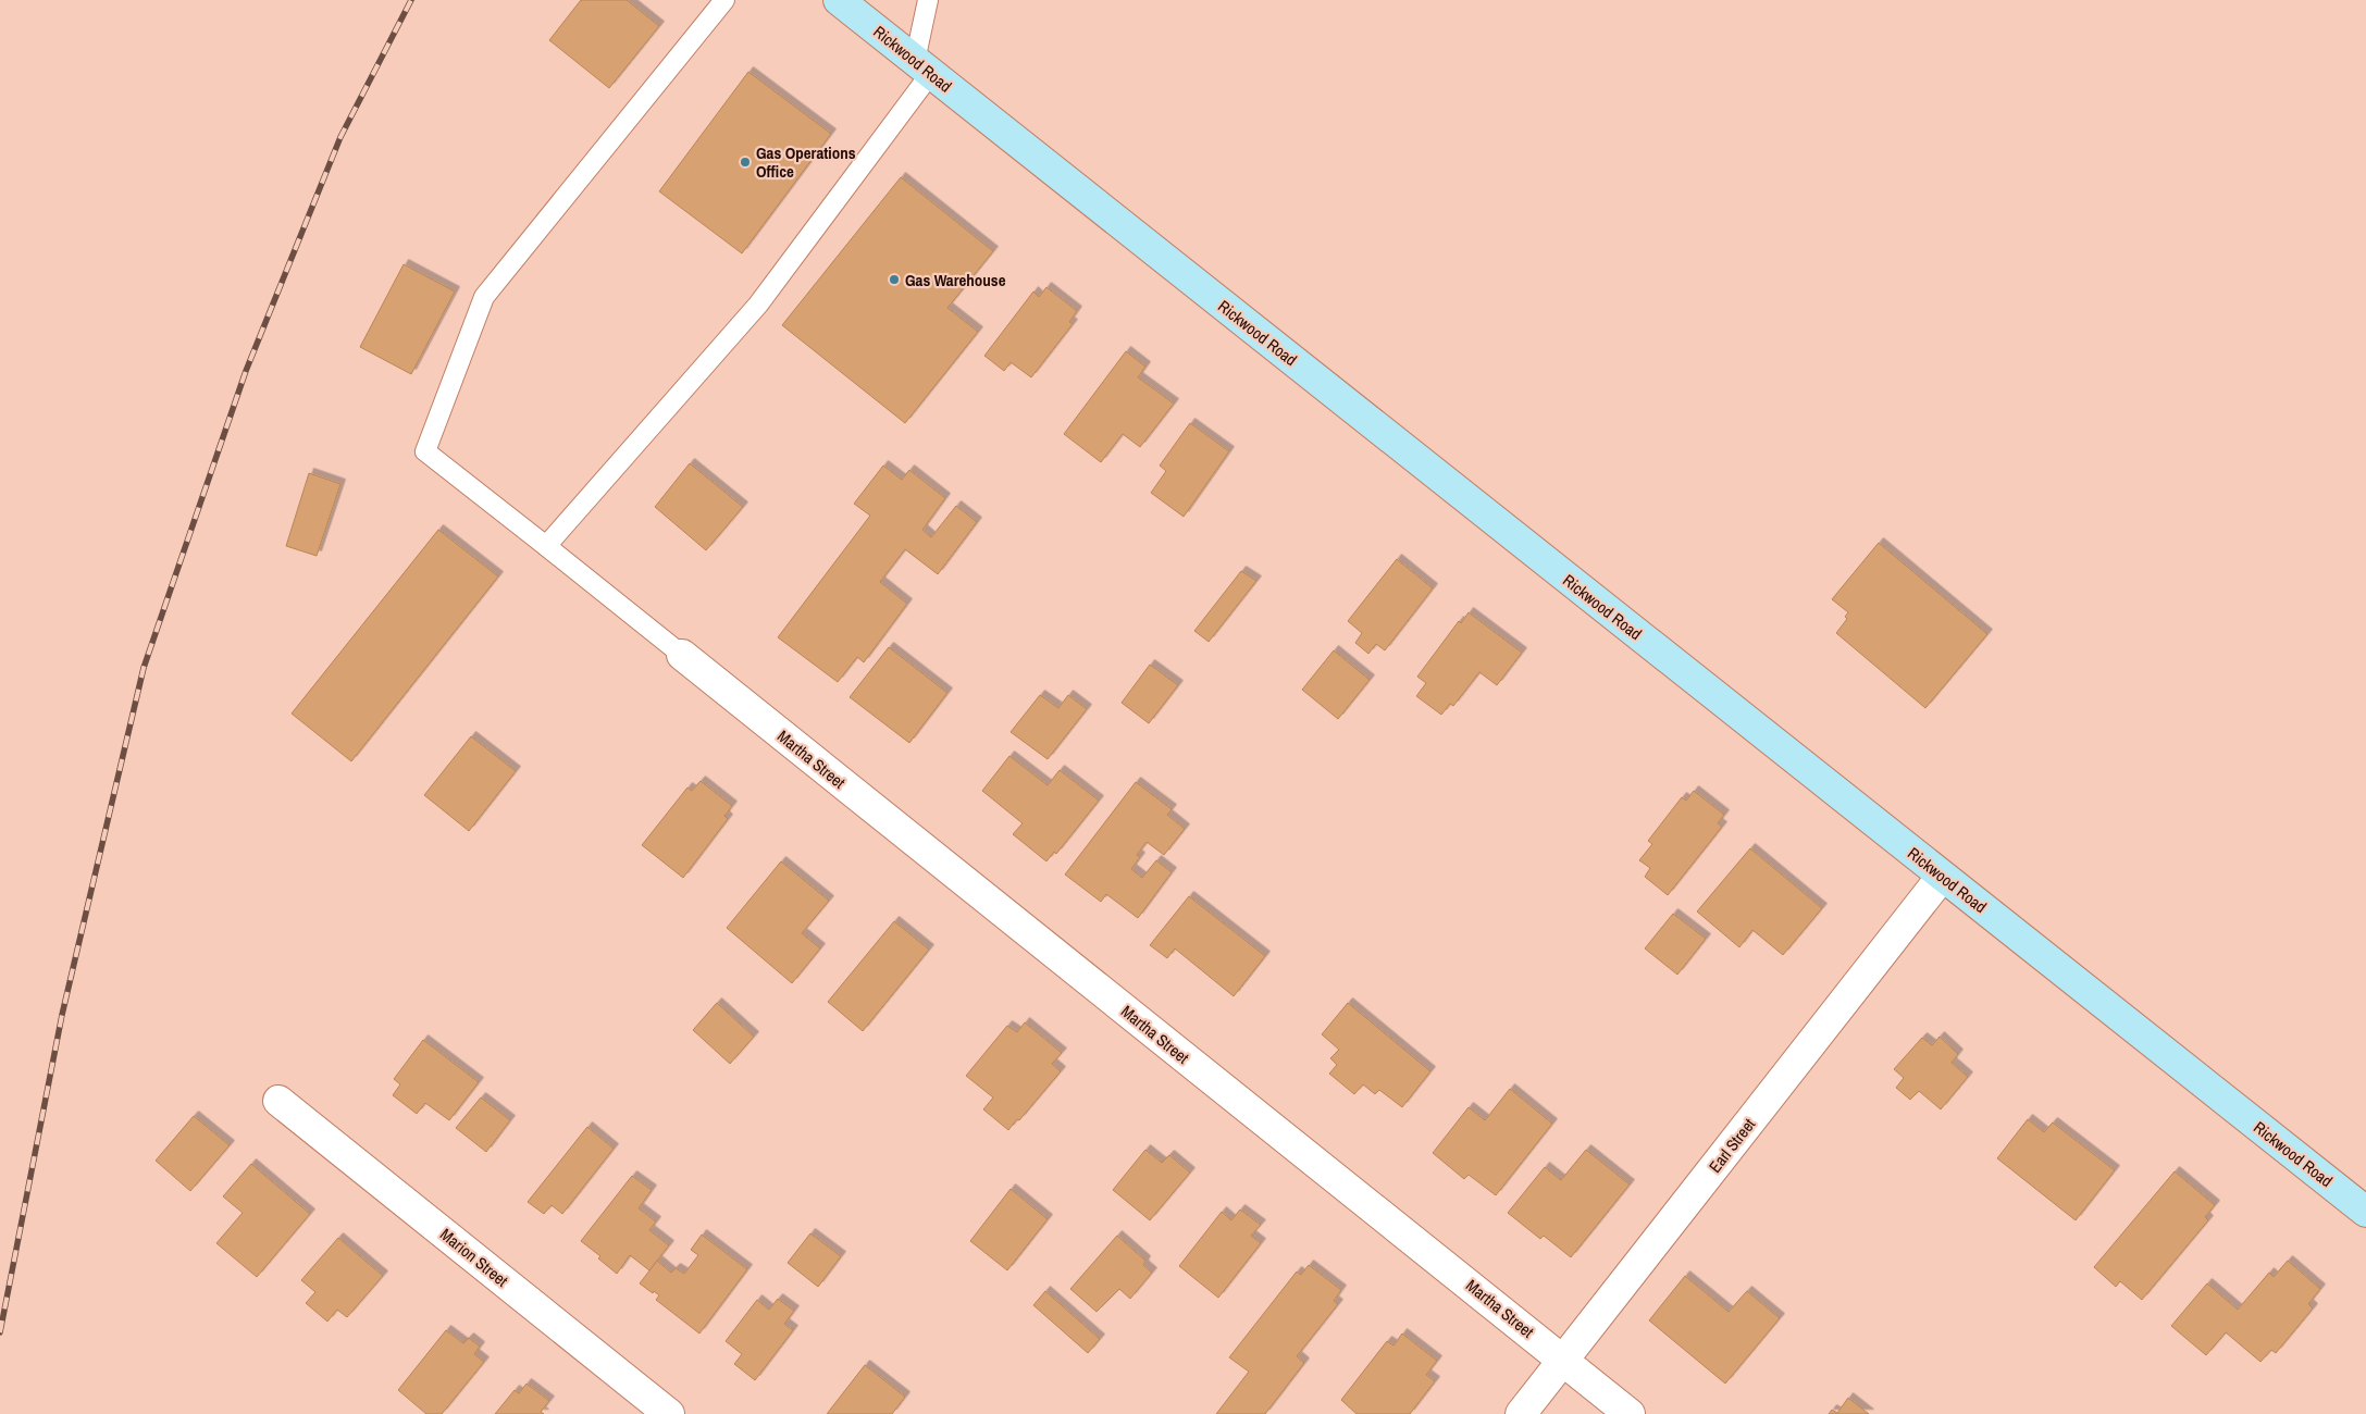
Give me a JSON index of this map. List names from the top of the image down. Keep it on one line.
{"streets":{"main road":["Rickwood Road"],"street":["Martha Street","Earl Street","Marion Street"]},"crossings":[["Rickwood Road","Earl Street"],["Martha Street","Earl Street"]],"places":["Gas Operations Office","Gas Warehouse"]}
